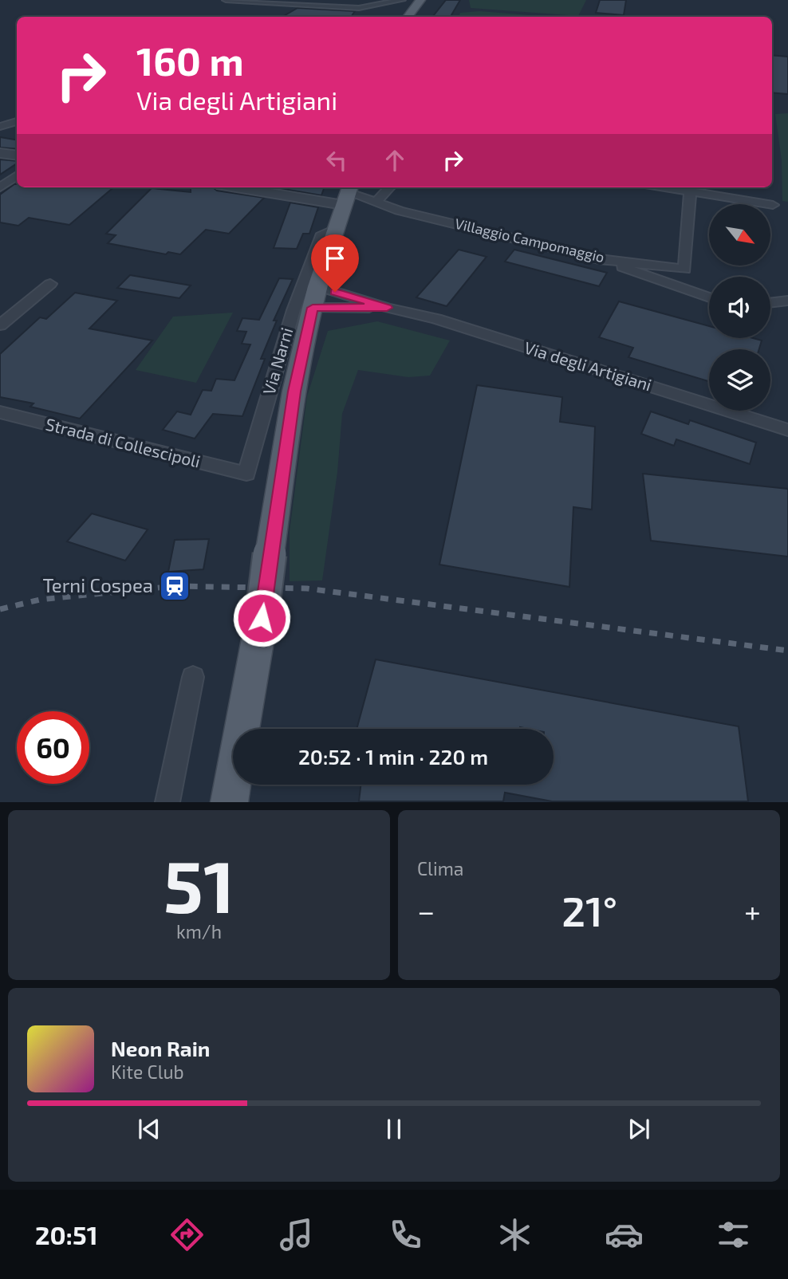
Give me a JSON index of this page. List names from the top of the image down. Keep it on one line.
{"streets":{"street":["Villaggio Campomaggio","Via Narni","Via degli Artigiani","Strada di Collescipoli"]},"crossings":[["Via Narni","Strada di Collescipoli"]],"places":{"station":["Terni Cospea"]},"north":"bottom right","page":{"turn":["160 m","Via degli Artigiani"],"limit":"60","trip":"20:52 · 1 min · 220 m","tile":[["51","km/h"],"Clima"],"heat":["−","21°","+"],"song":["Neon Rain","Kite Club"],"tabs":"20:51"}}
